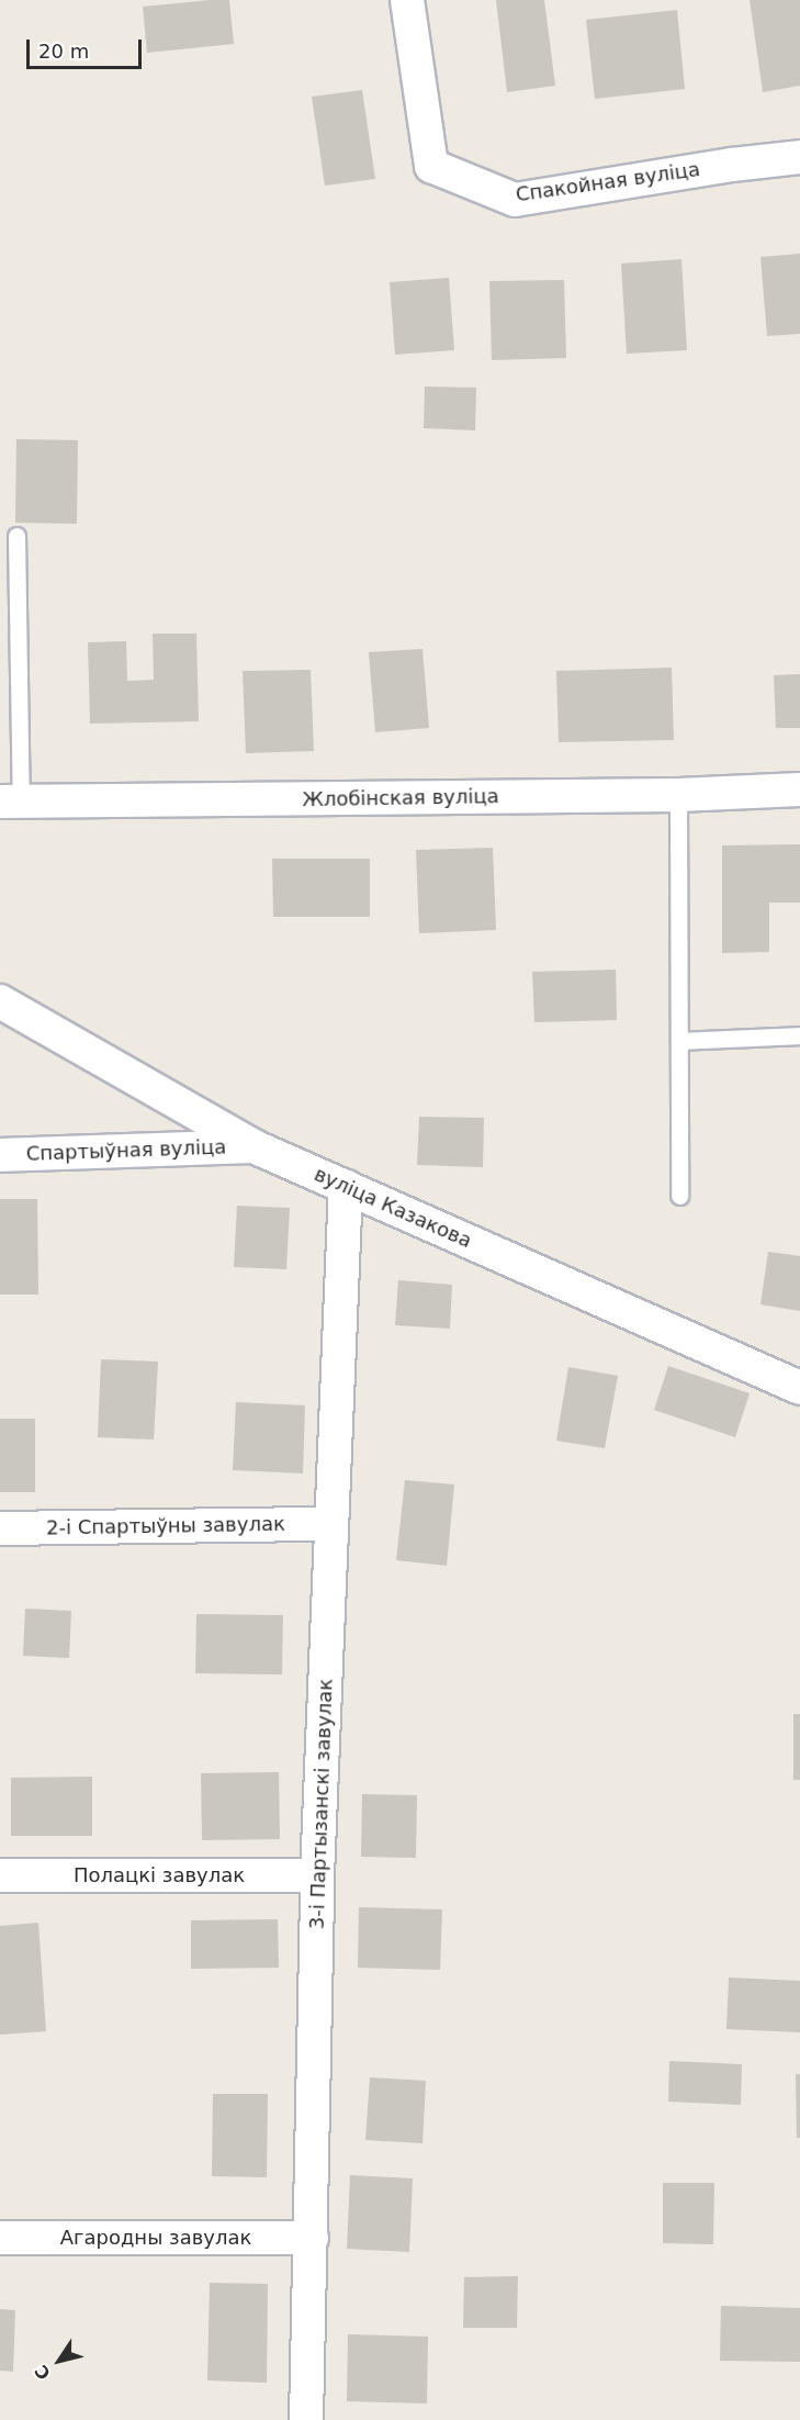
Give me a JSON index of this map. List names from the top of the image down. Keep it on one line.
{"streets":{"street":["Спакойная вуліца","Жлобінская вуліца","Спартыўная вуліца","вуліца Казакова","2-і Спартыўны завулак","3-і Партызанскі завулак","Полацкі завулак","Агародны завулак"]},"crossings":[["Спартыўная вуліца","вуліца Казакова"],["вуліца Казакова","3-і Партызанскі завулак"],["2-і Спартыўны завулак","3-і Партызанскі завулак"],["3-і Партызанскі завулак","Полацкі завулак"],["3-і Партызанскі завулак","Агародны завулак"]],"scale_bar":"20 m","north":"bottom left"}
